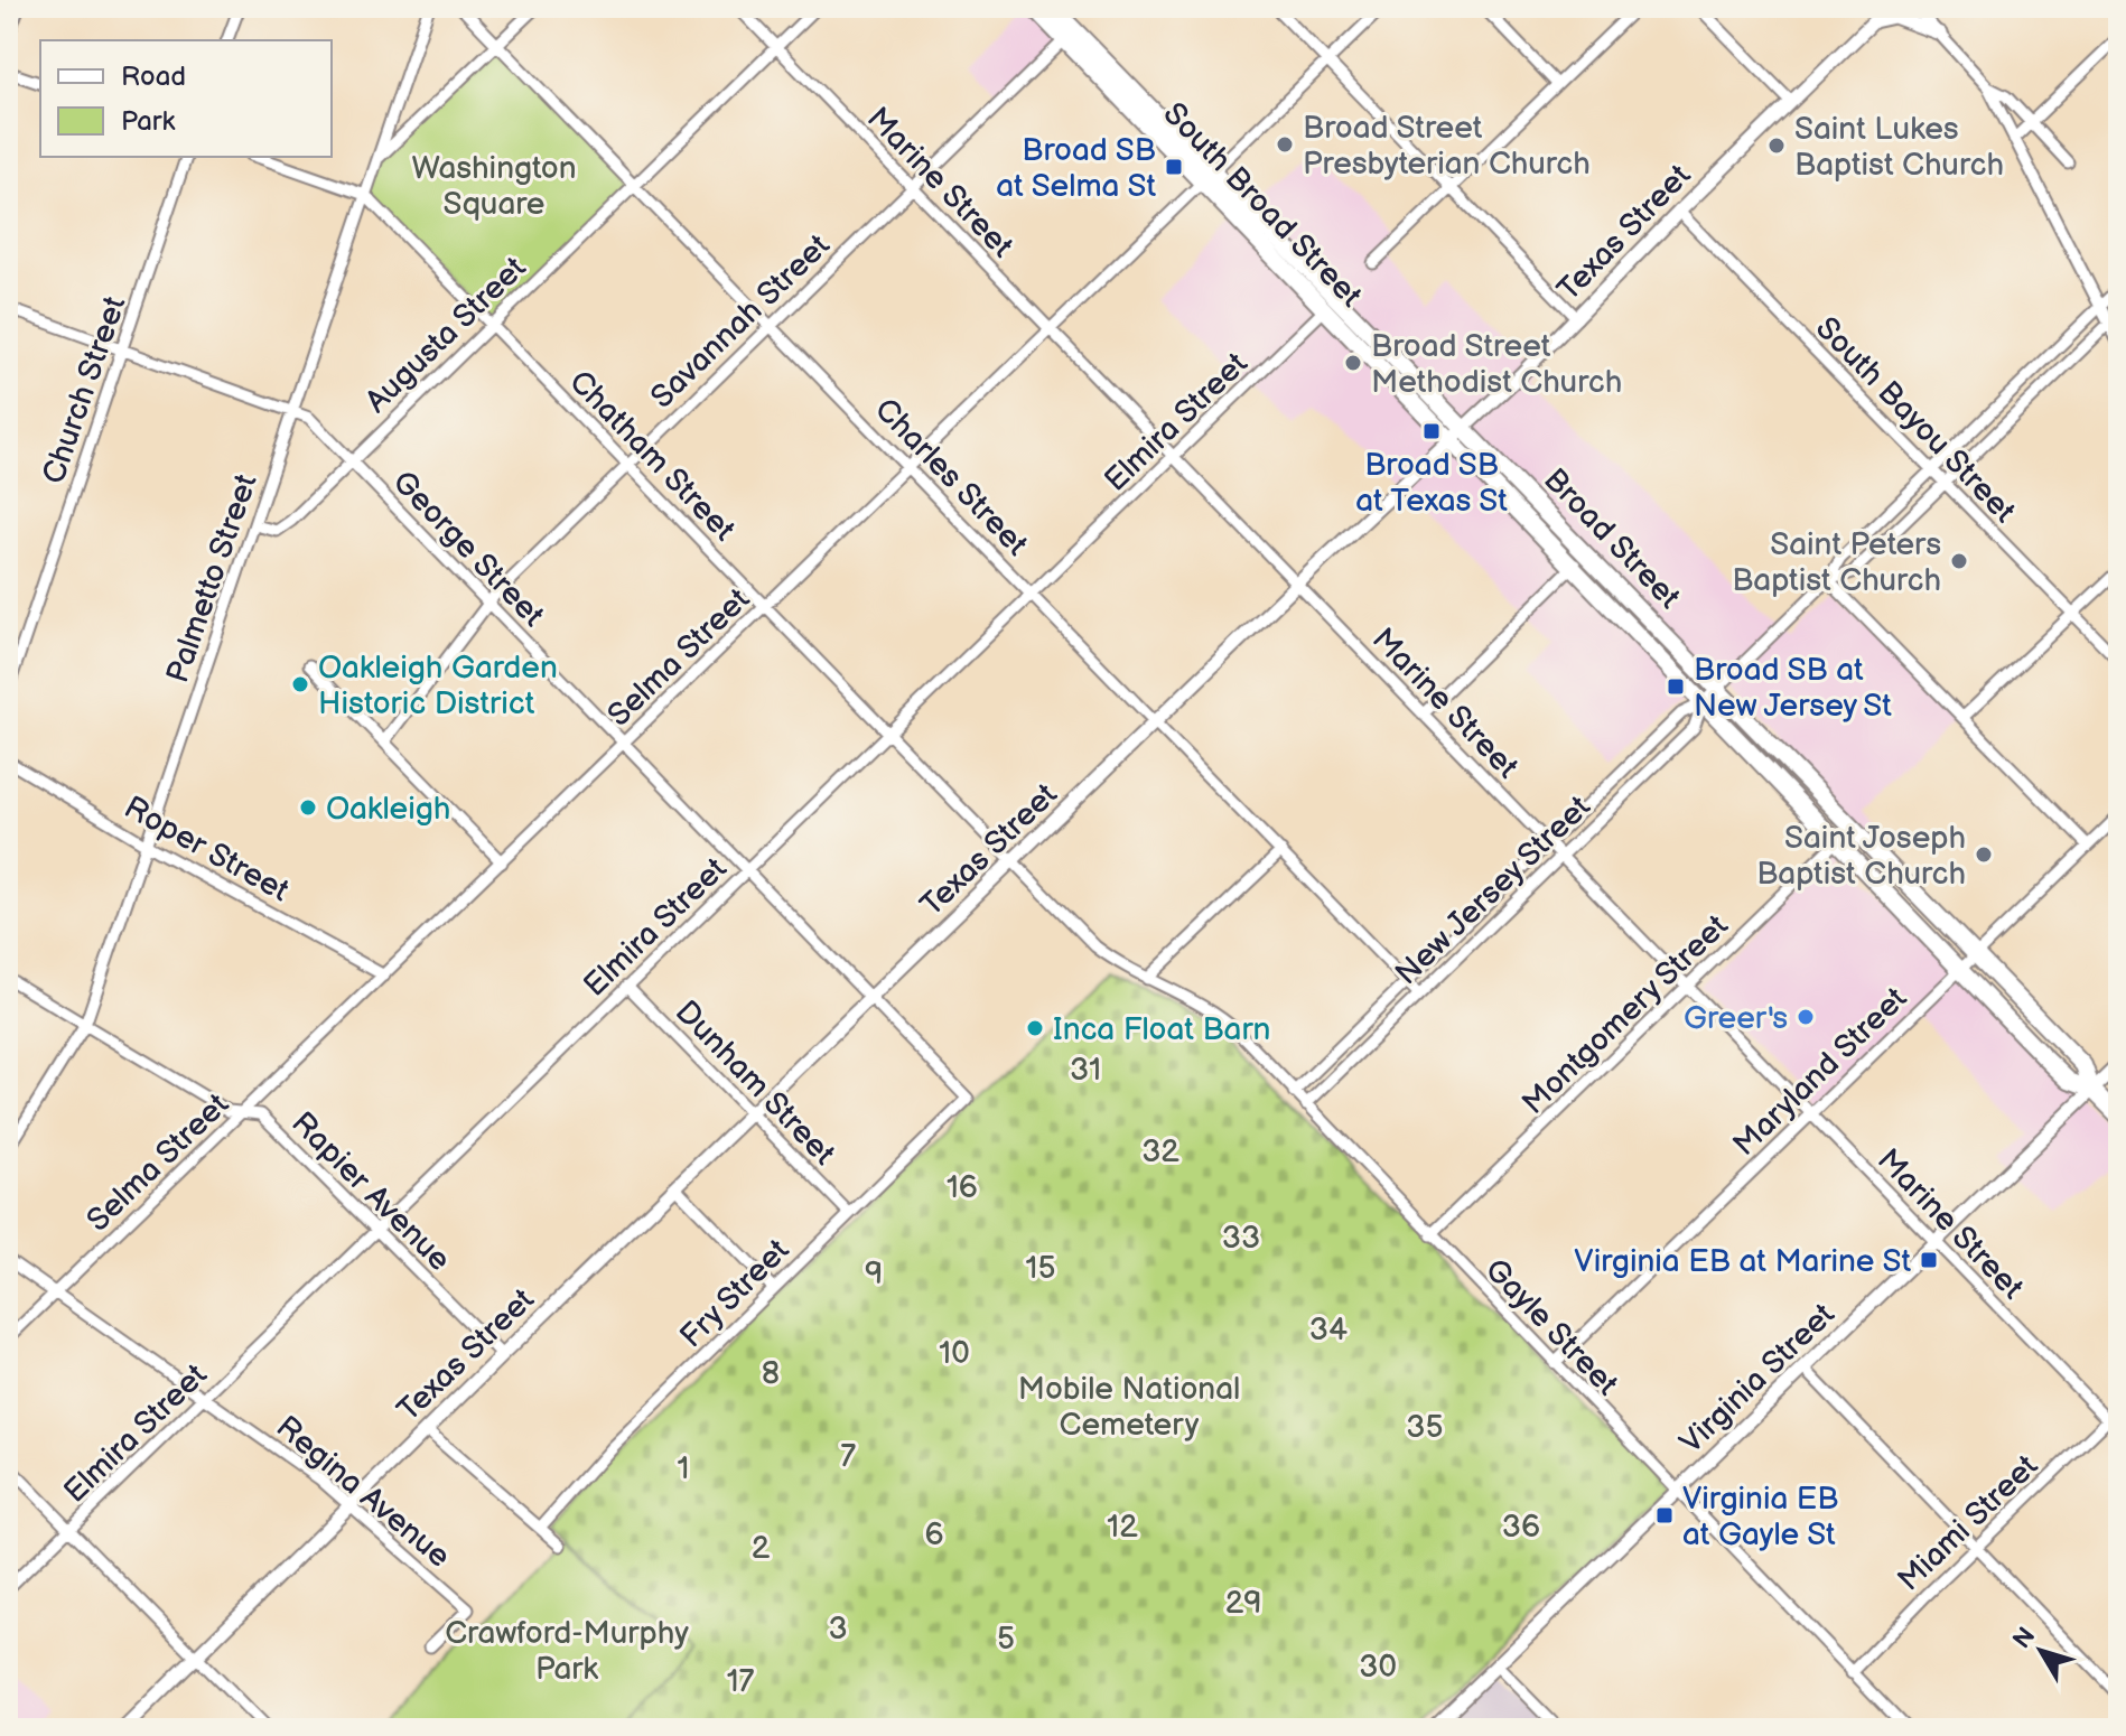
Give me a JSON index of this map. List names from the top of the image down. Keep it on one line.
{"streets":{"main road":["Broad Street"],"street":["Marine Street","Texas Street","Savannah Street","Augusta Street","Church Street","South Bayou Street","Elmira Street","Chatham Street","Charles Street","George Street","Palmetto Street","Selma Street","Roper Street","New Jersey Street","Montgomery Street","Maryland Street","Dunham Street","Rapier Avenue","Fry Street","Gayle Street","Virginia Street","Regina Avenue","Miami Street"]},"crossings":[["Marine Street","Texas Street"],["Marine Street","Savannah Street"],["Marine Street","Augusta Street"],["Marine Street","Elmira Street"],["Marine Street","Selma Street"],["Marine Street","New Jersey Street"],["Marine Street","Montgomery Street"],["Marine Street","Maryland Street"],["Marine Street","Virginia Street"],["Marine Street","Miami Street"],["Texas Street","South Bayou Street"],["Texas Street","Chatham Street"],["Texas Street","Charles Street"],["Texas Street","Broad Street"],["Texas Street","George Street"],["Texas Street","Dunham Street"],["Texas Street","Rapier Avenue"],["Texas Street","Regina Avenue"],["Savannah Street","Chatham Street"],["Savannah Street","Charles Street"],["Savannah Street","Broad Street"],["Savannah Street","George Street"],["Augusta Street","Chatham Street"],["Augusta Street","Charles Street"],["Augusta Street","George Street"],["Augusta Street","Palmetto Street"],["Church Street","George Street"],["South Bayou Street","New Jersey Street"],["Elmira Street","Chatham Street"],["Elmira Street","Charles Street"],["Elmira Street","Broad Street"],["Elmira Street","George Street"],["Elmira Street","Dunham Street"],["Elmira Street","Rapier Avenue"],["Elmira Street","Regina Avenue"],["Chatham Street","Palmetto Street"],["Chatham Street","Selma Street"],["Chatham Street","Gayle Street"],["Charles Street","Selma Street"],["Charles Street","New Jersey Street"],["Broad Street","Selma Street"],["Broad Street","New Jersey Street"],["Broad Street","Montgomery Street"],["Broad Street","Maryland Street"],["Broad Street","Virginia Street"],["George Street","Palmetto Street"],["George Street","Selma Street"],["George Street","Fry Street"],["Palmetto Street","Roper Street"],["Palmetto Street","Rapier Avenue"],["Selma Street","Roper Street"],["Selma Street","Rapier Avenue"],["Selma Street","Regina Avenue"],["New Jersey Street","Gayle Street"],["Montgomery Street","Gayle Street"],["Maryland Street","Gayle Street"],["Dunham Street","Fry Street"],["Gayle Street","Virginia Street"],["Gayle Street","Miami Street"]],"parks":["Washington Square","31","32","16","33","15","9","34","10","8","Mobile National Cemetery","35","7","1","12","36","6","2","29","3","Crawford-Murphy Park","5","30","17"],"places":{"other":["Broad Street Presbyterian Church","Saint Lukes Baptist Church","Broad Street Methodist Church","Saint Peters Baptist Church","Oakleigh Garden Historic District","Oakleigh","Saint Joseph Baptist Church","Greer's","Inca Float Barn"],"transit":["Broad SB at Selma St","Broad SB at Texas St","Broad SB at New Jersey St","Virginia EB at Marine St","Virginia EB at Gayle St"]},"legend":["Road","Park"],"north":"top left"}
